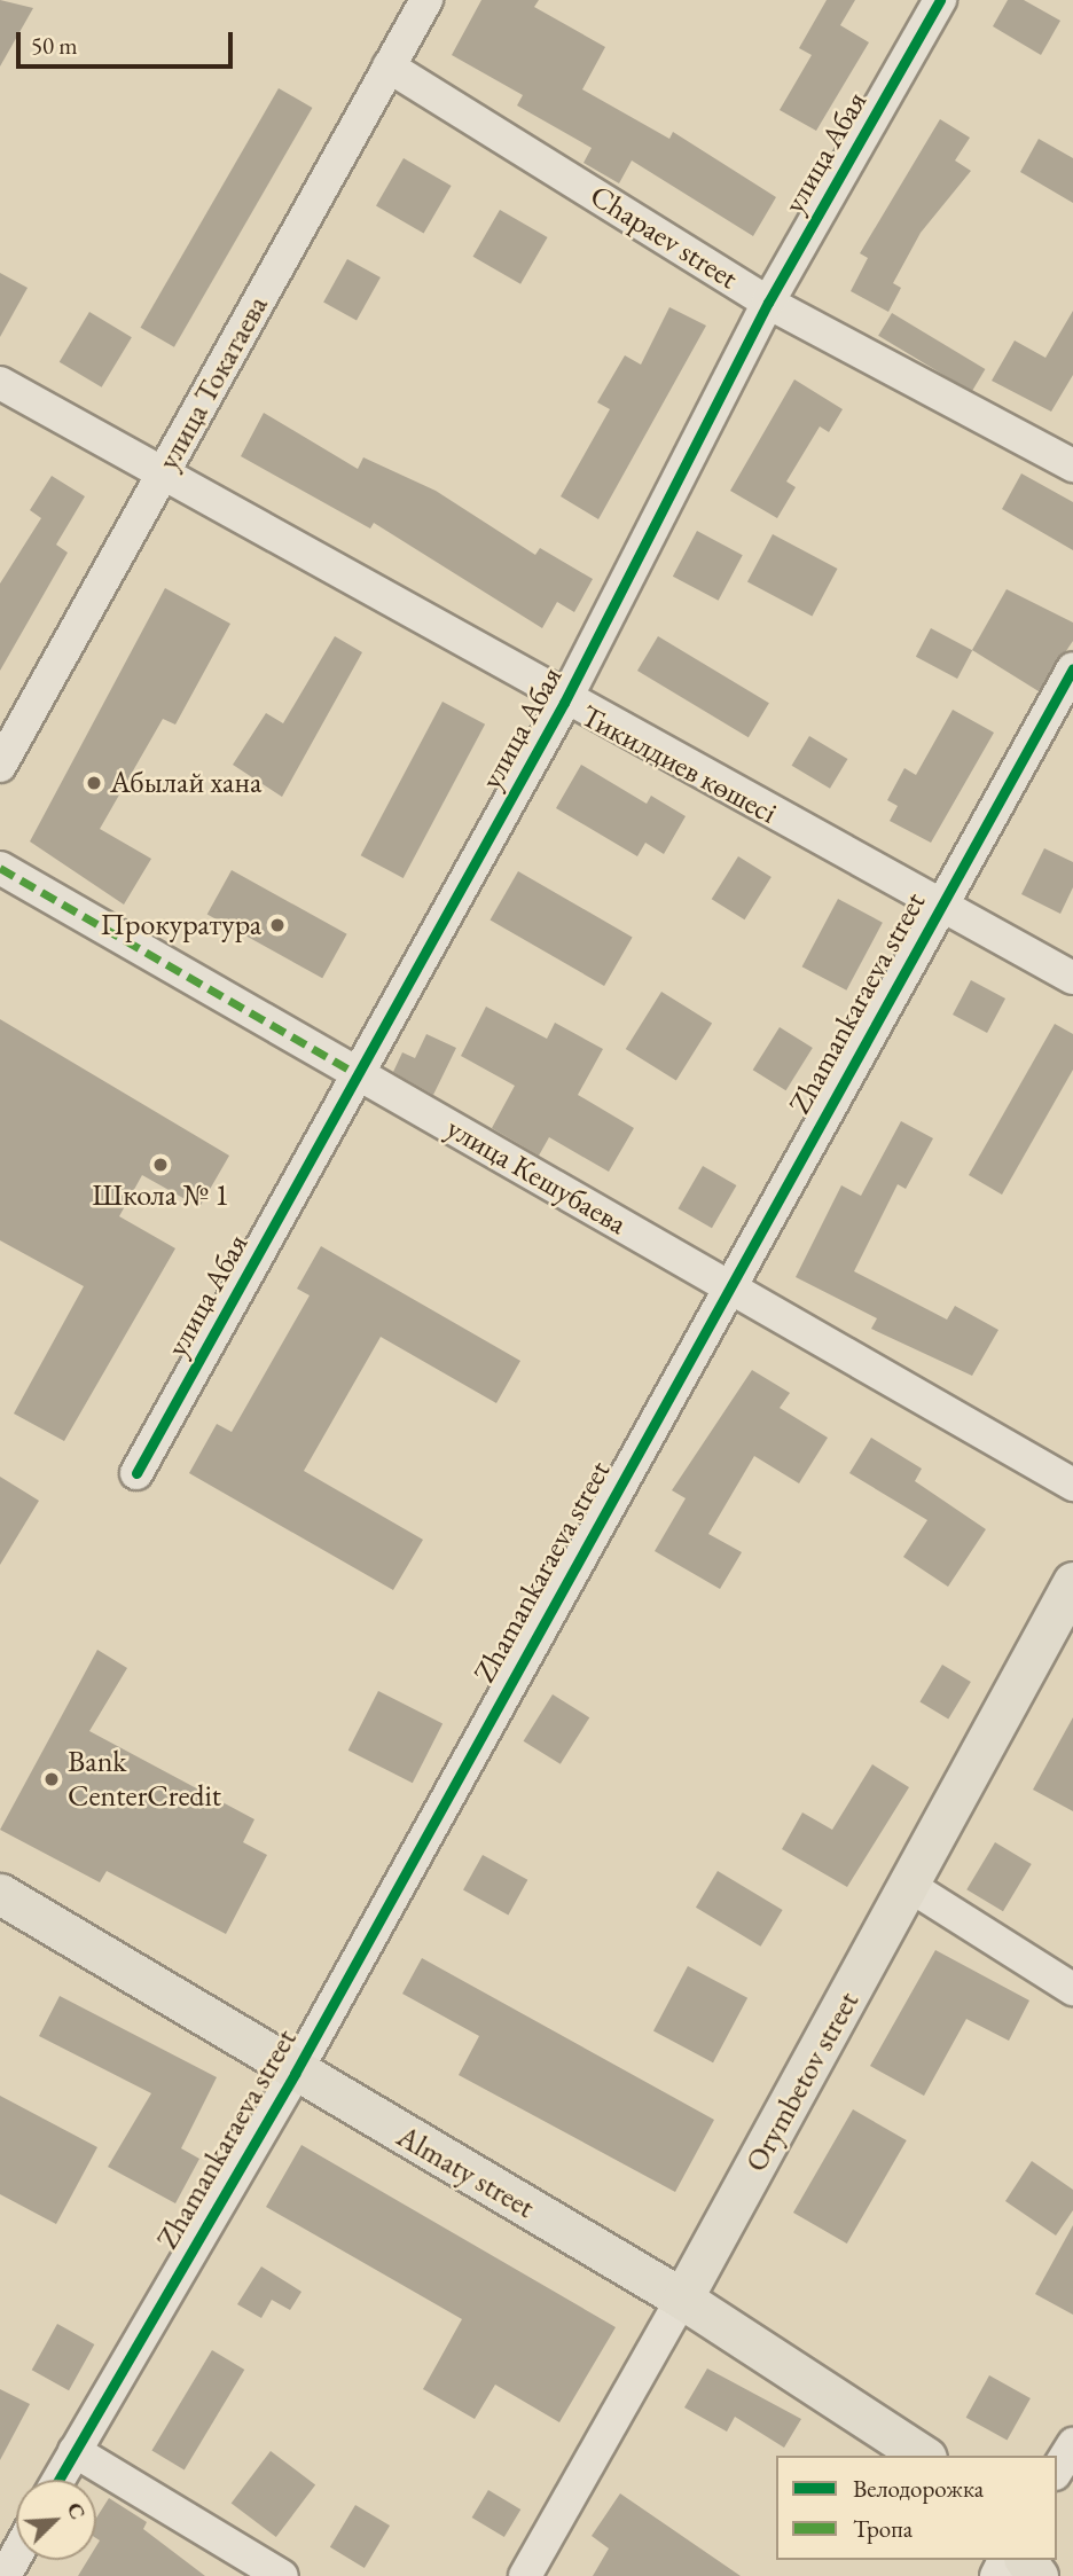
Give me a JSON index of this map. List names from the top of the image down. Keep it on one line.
{"streets":{"main road":["Orymbetov street","Almaty street"],"street":["улица Абая","Chapaev street","улица Токатаева","Тикилдиев көшесі","Zhamankaraeva street","улица Кешубаева"]},"crossings":[["улица Абая","Chapaev street"],["улица Абая","Тикилдиев көшесі"],["улица Абая","улица Кешубаева"],["Chapaev street","улица Токатаева"],["улица Токатаева","Тикилдиев көшесі"],["Тикилдиев көшесі","Zhamankaraeva street"],["Zhamankaraeva street","улица Кешубаева"],["Zhamankaraeva street","Almaty street"],["Orymbetov street","Almaty street"]],"places":["Абылай хана","Прокуратура","Школа № 1","Bank CenterCredit"],"legend":["Велодорожка","Тропа"],"scale_bar":"50 m","north":"top right"}
